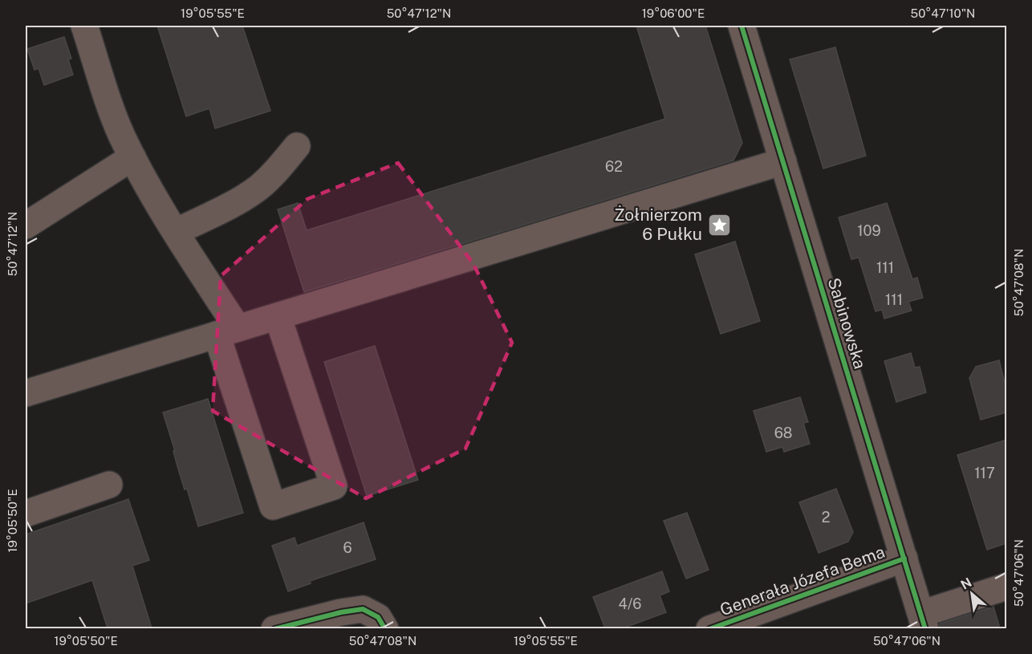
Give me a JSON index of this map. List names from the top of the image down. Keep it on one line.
{"streets":{"street":["Sabinowska","Generała Józefa Bema"]},"crossings":[["Sabinowska","Generała Józefa Bema"]],"places":{"place":["Żołnierzom 6 Pułku"]},"house_numbers":["62","109","111","111","68","117","2","6","4/6"],"north":"top left","coordinates":["19°05'55\"E","50°47'12\"N","19°06'00\"E","50°47'10\"N","50°47'08\"N","19°05'50\"E","50°47'06\"N"]}
